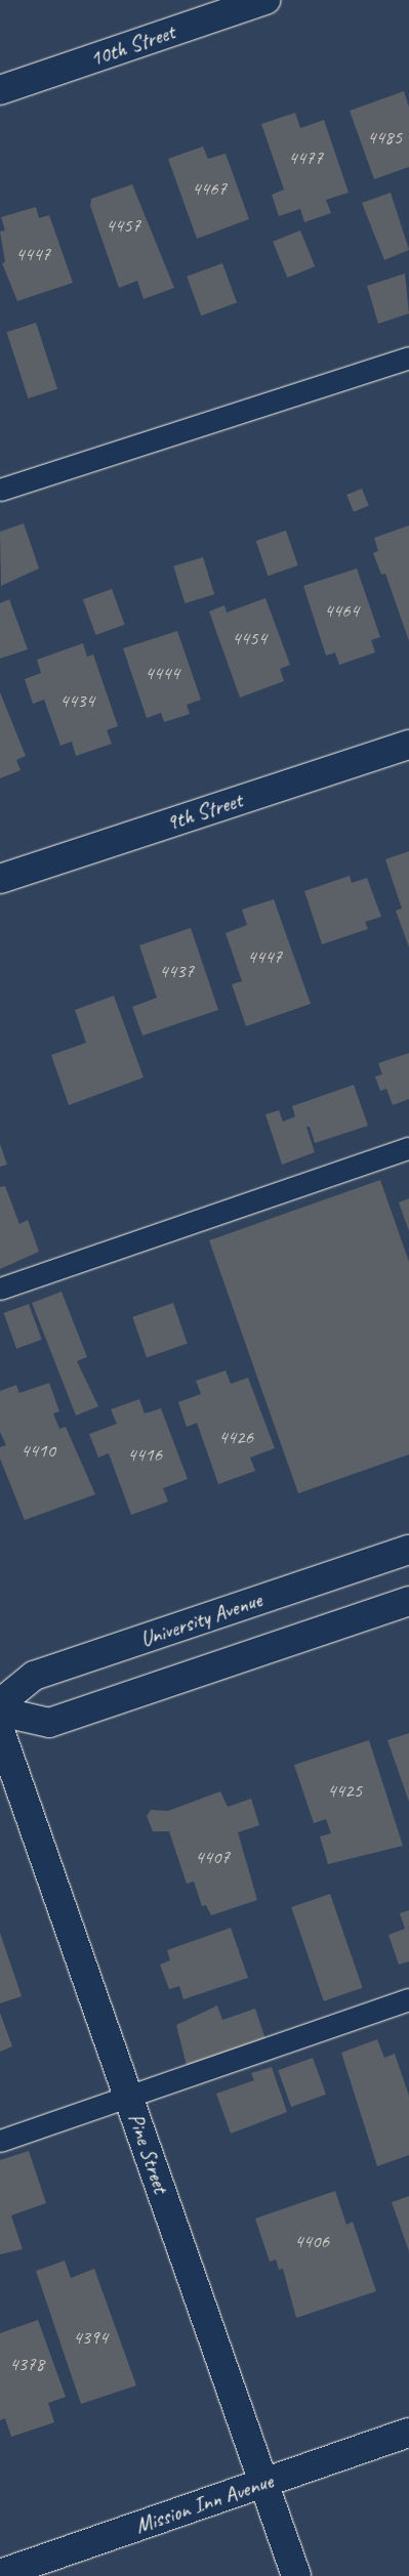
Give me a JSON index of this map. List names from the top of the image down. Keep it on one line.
{"streets":{"street":["10th Street","9th Street","University Avenue","Pine Street","Mission Inn Avenue"]},"crossings":[["Pine Street","Mission Inn Avenue"]],"house_numbers":["4485","4477","4467","4457","4447","4464","4454","4444","4434","4447","4437","4426","4410","4416","4425","4407","4406","4394","4378"]}
